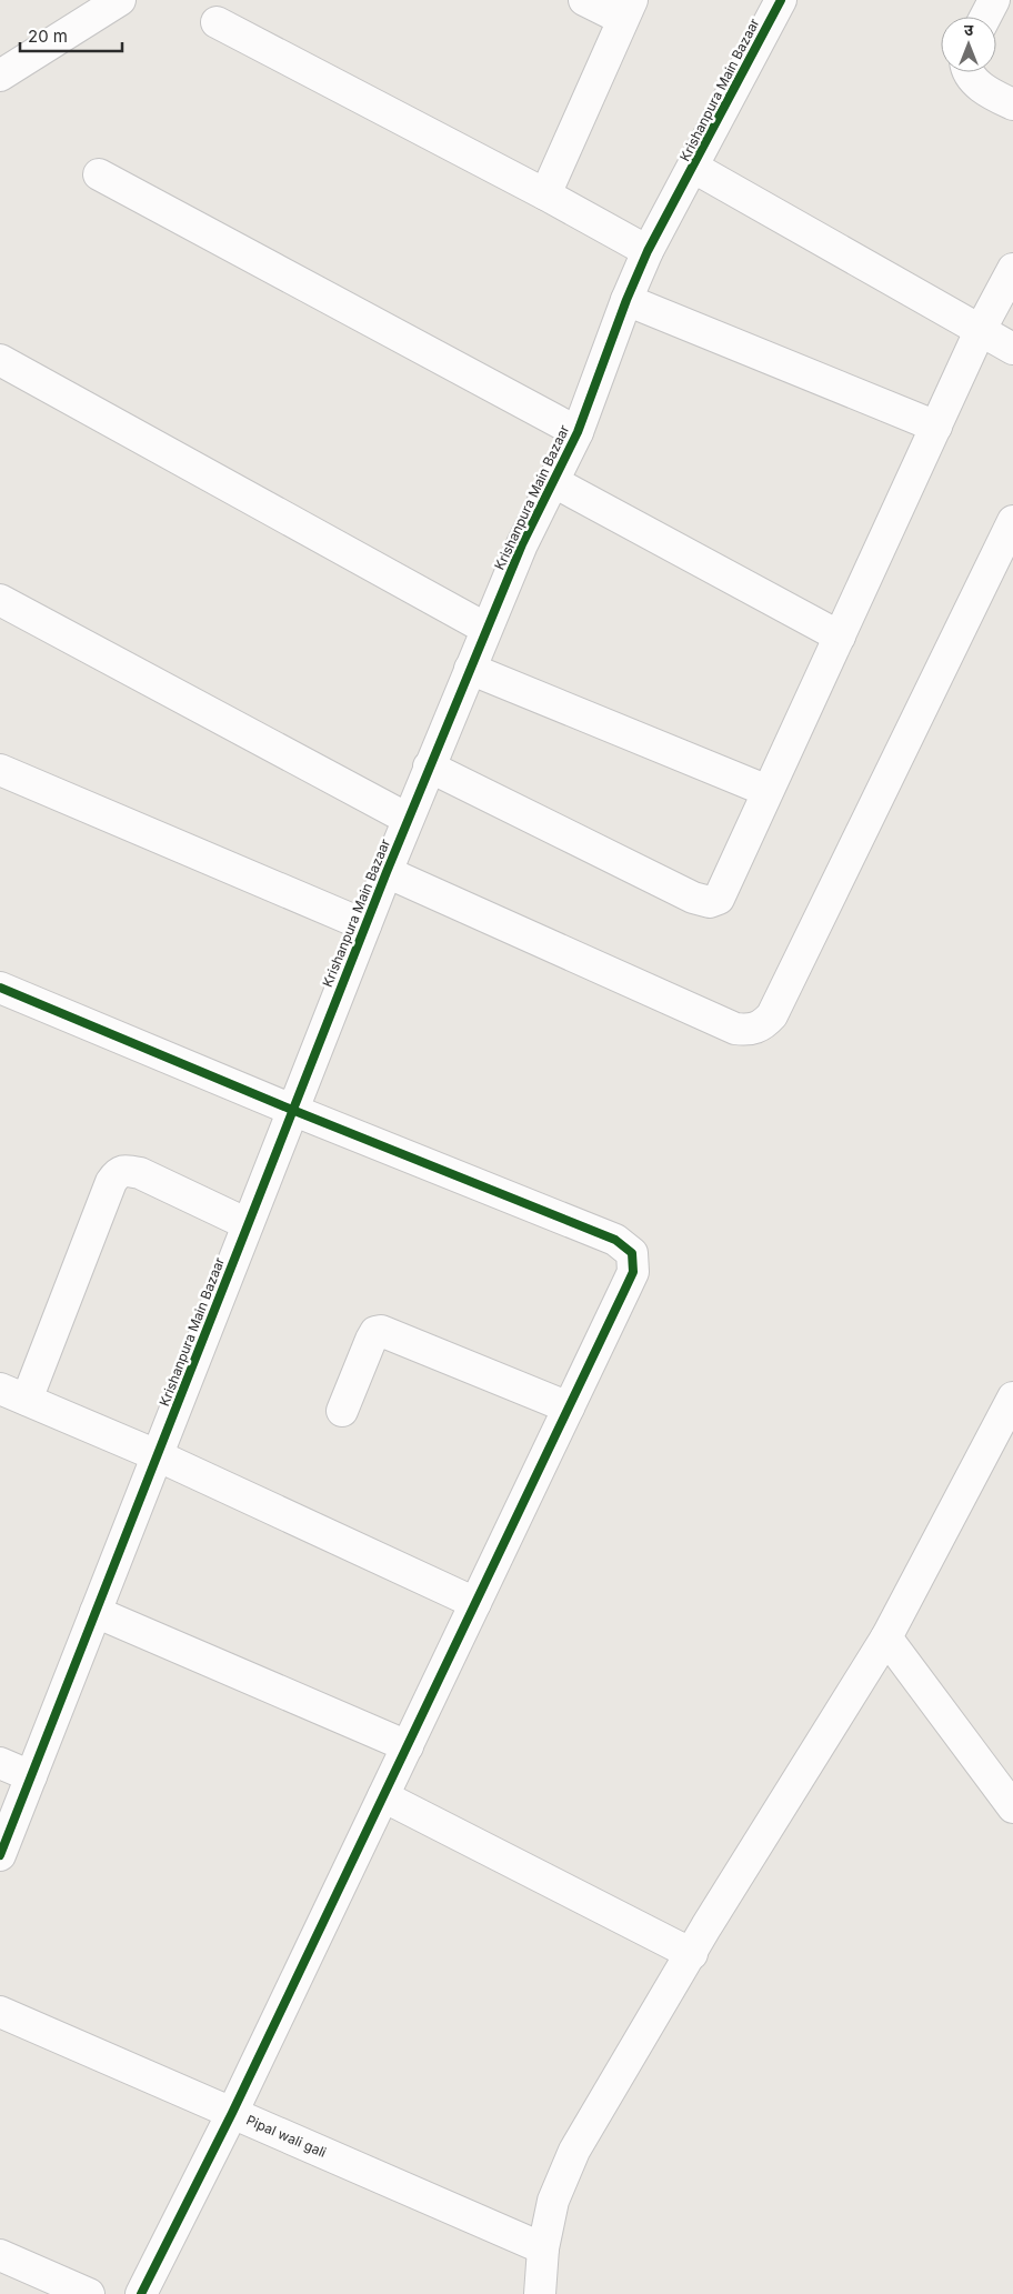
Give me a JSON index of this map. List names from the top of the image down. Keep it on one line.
{"streets":{"street":["Krishanpura Main Bazaar","Pipal wali gali"]},"scale_bar":"20 m","north":"top"}
